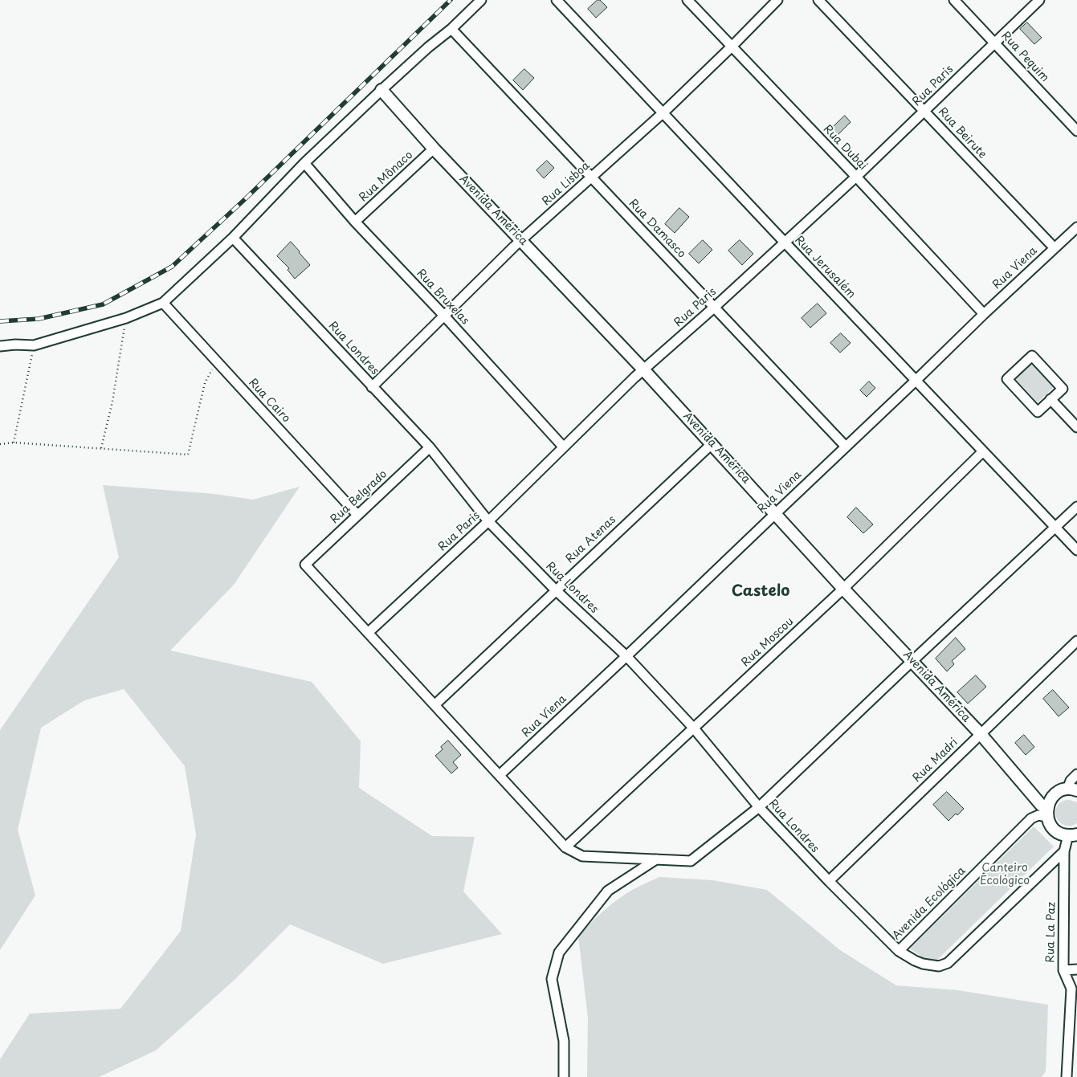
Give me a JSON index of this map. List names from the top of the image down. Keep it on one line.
{"streets":{"street":["Rua Pequim","Rua Paris","Rua Beirute","Rua Dubai","Rua Mônaco","Rua Lisboa","Avenida América","Rua Damasco","Rua Jerusalém","Rua Viena","Rua Bruxelas","Rua Londres","Rua Cairo","Rua Belgrado","Rua Atenas","Rua Moscou","Rua Madri","Avenida Ecológica","Rua La Paz"]},"crossings":[["Rua Pequim","Rua Paris"],["Rua Paris","Rua Beirute"],["Rua Paris","Rua Dubai"],["Rua Paris","Avenida América"],["Rua Paris","Rua Damasco"],["Rua Paris","Rua Jerusalém"],["Rua Paris","Rua Bruxelas"],["Rua Paris","Rua Londres"],["Rua Paris","Rua Belgrado"],["Rua Beirute","Rua Viena"],["Rua Dubai","Rua Lisboa"],["Rua Dubai","Rua Viena"],["Rua Mônaco","Avenida América"],["Rua Mônaco","Rua Bruxelas"],["Rua Lisboa","Avenida América"],["Rua Lisboa","Rua Damasco"],["Rua Lisboa","Rua Jerusalém"],["Rua Lisboa","Rua Bruxelas"],["Rua Lisboa","Rua Londres"],["Avenida América","Rua Viena"],["Avenida América","Rua Atenas"],["Avenida América","Rua Moscou"],["Avenida América","Rua Madri"],["Avenida América","Avenida Ecológica"],["Avenida América","Rua La Paz"],["Rua Damasco","Rua Viena"],["Rua Jerusalém","Rua Viena"],["Rua Jerusalém","Rua Moscou"],["Rua Viena","Rua Londres"],["Rua Londres","Rua Belgrado"],["Rua Londres","Rua Atenas"],["Rua Londres","Rua Moscou"],["Rua Londres","Rua Madri"],["Rua Londres","Avenida Ecológica"],["Rua Cairo","Rua Belgrado"],["Avenida Ecológica","Rua La Paz"]],"districts":["Castelo"],"parks":["Canteiro Ecológico"]}
